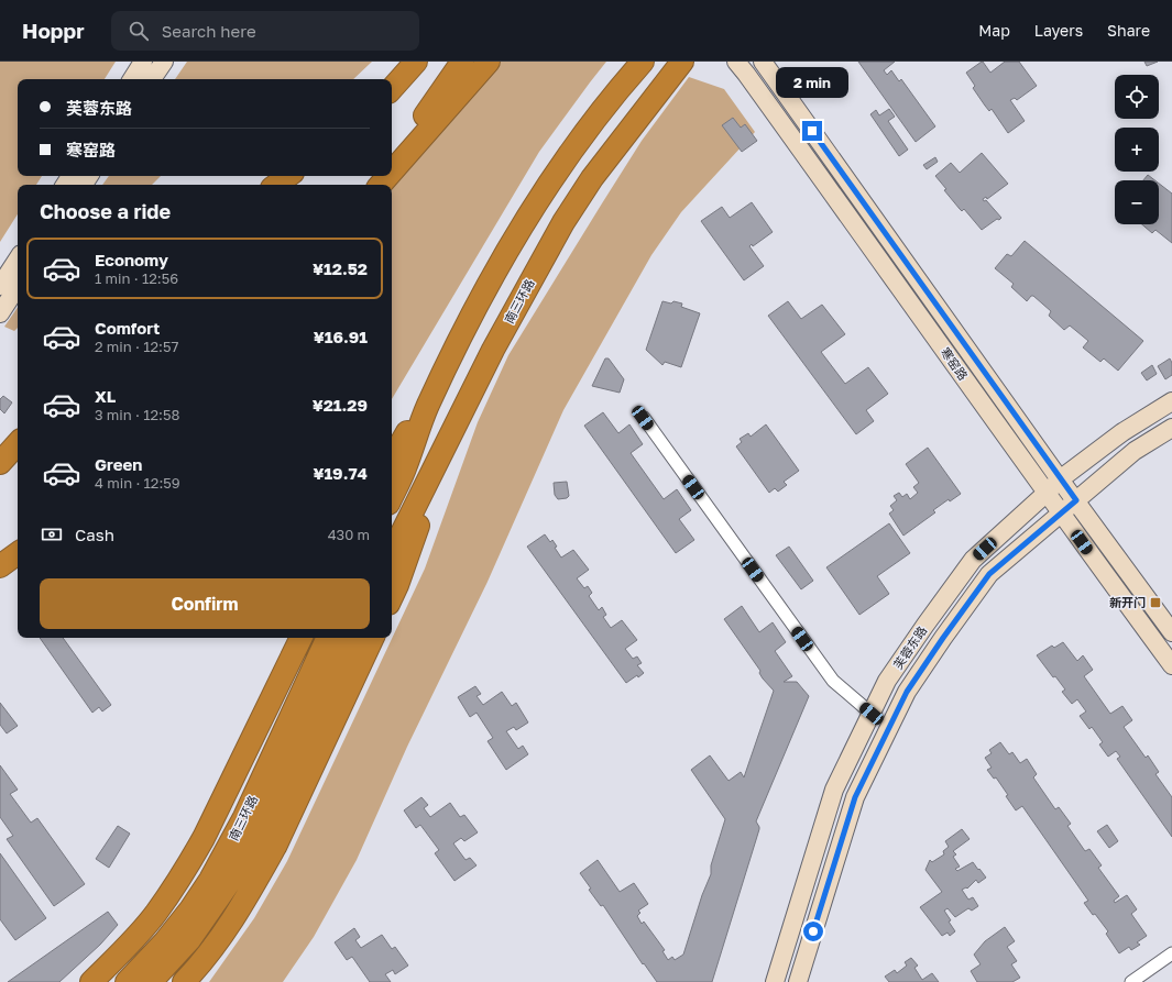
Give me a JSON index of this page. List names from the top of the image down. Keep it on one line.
{"streets":{"highway":["南三环路"],"street":["寒窑路","芙蓉东路"]},"crossings":[["寒窑路","芙蓉东路"]],"places":{"transit":["新开门"]},"page":{"header":"Hoppr","search":"Search here","nav":["Map","Layers","Share"],"bubble":"2 min","map_buttons":["+","−"],"banner":["芙蓉东路","寒窑路"],"heading":"Choose a ride","list":[{"name":"Economy","note":"1 min · 12:56","value":"¥12.52"},{"name":"Comfort","note":"2 min · 12:57","value":"¥16.91"},{"name":"XL","note":"3 min · 12:58","value":"¥21.29"},{"name":"Green","note":"4 min · 12:59","value":"¥19.74"}],"pay":["Cash","430 m"],"buttons":"Confirm"}}
